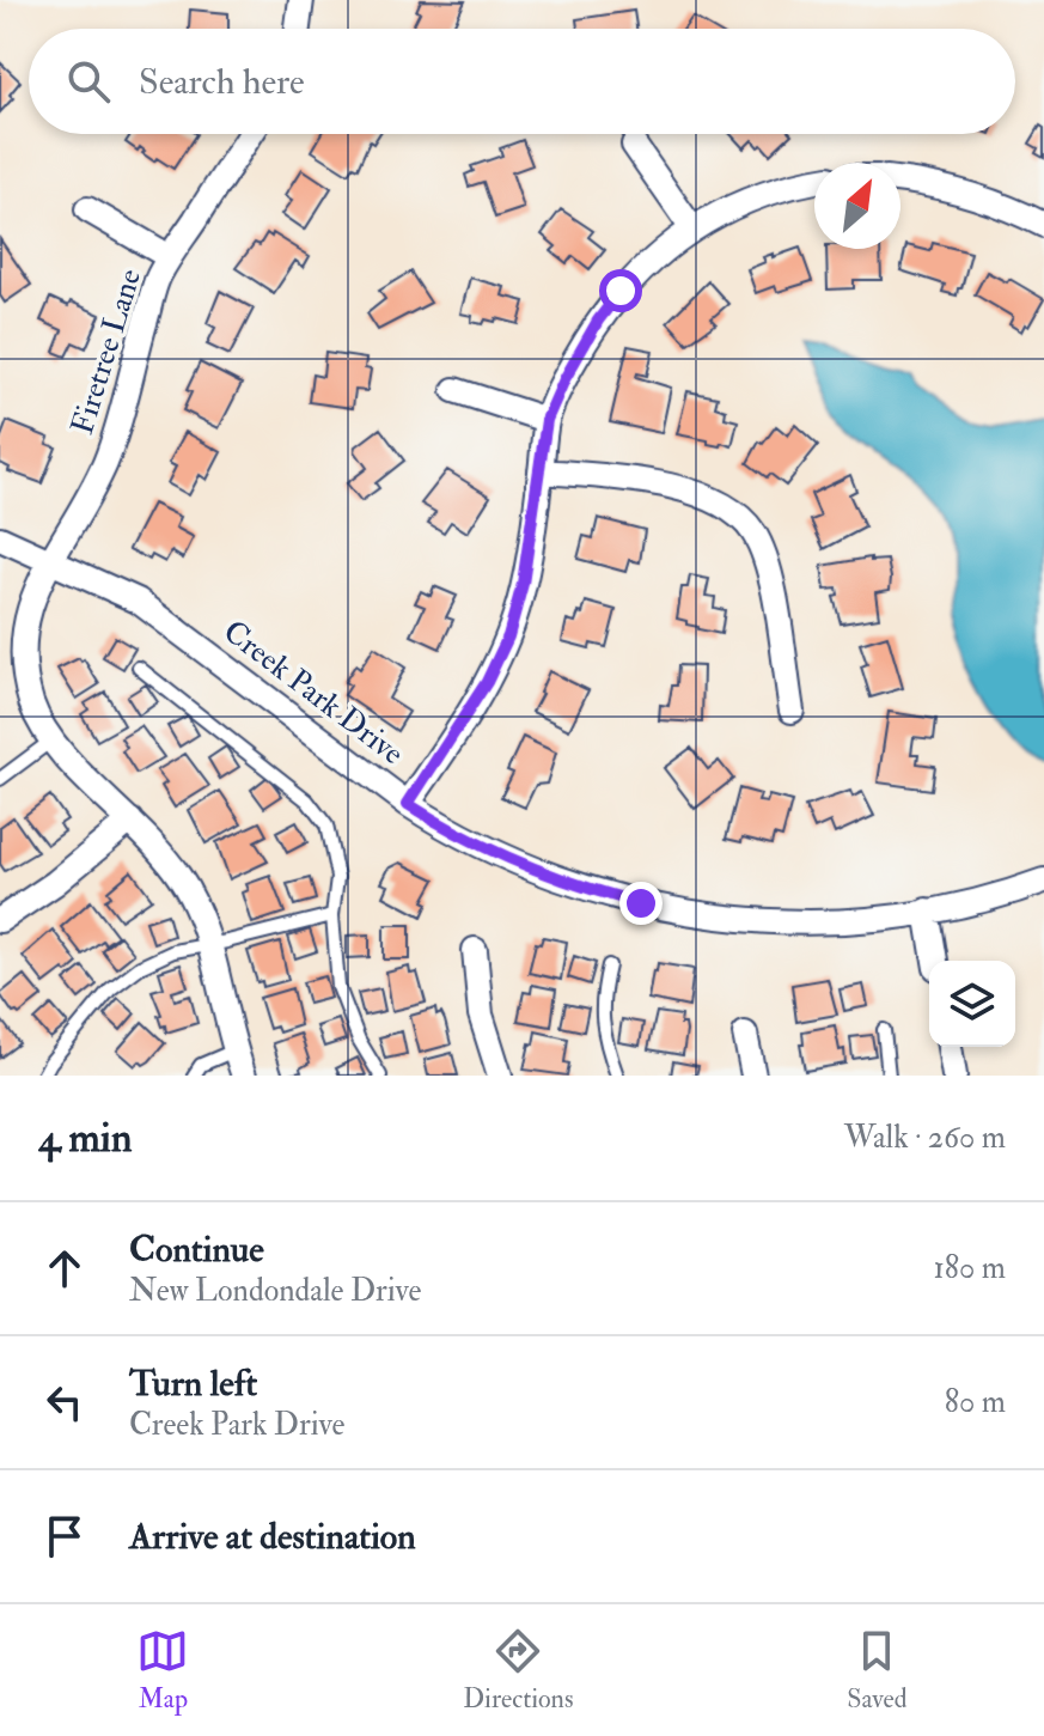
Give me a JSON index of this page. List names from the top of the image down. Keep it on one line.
{"streets":{"street":["Firetree Lane","Creek Park Drive"]},"crossings":[["Firetree Lane","Creek Park Drive"]],"north":"top right","page":{"search":"Search here","heading":["4 min","Walk · 260 m"],"list":[["Continue","New Londondale Drive","180 m"],["Turn left","Creek Park Drive","80 m"],"Arrive at destination"],"nav":["Map","Directions","Saved"]}}
